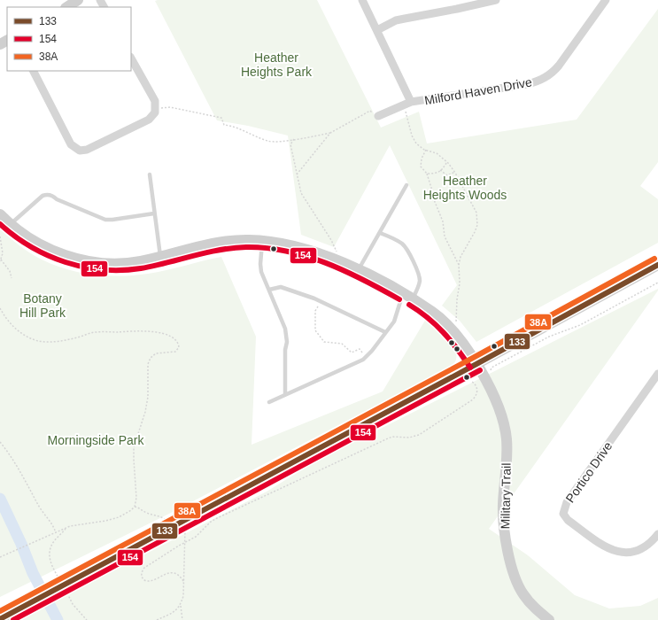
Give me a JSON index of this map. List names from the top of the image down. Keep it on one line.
{"streets":{"street":["Milford Haven Drive","Portico Drive","Military Trail"]},"parks":["Heather Heights Park","Heather Heights Woods","Botany Hill Park","Morningside Park"],"lines":["transit line 154","transit line 38A","transit line 133"],"legend":["133","154","38A"]}
